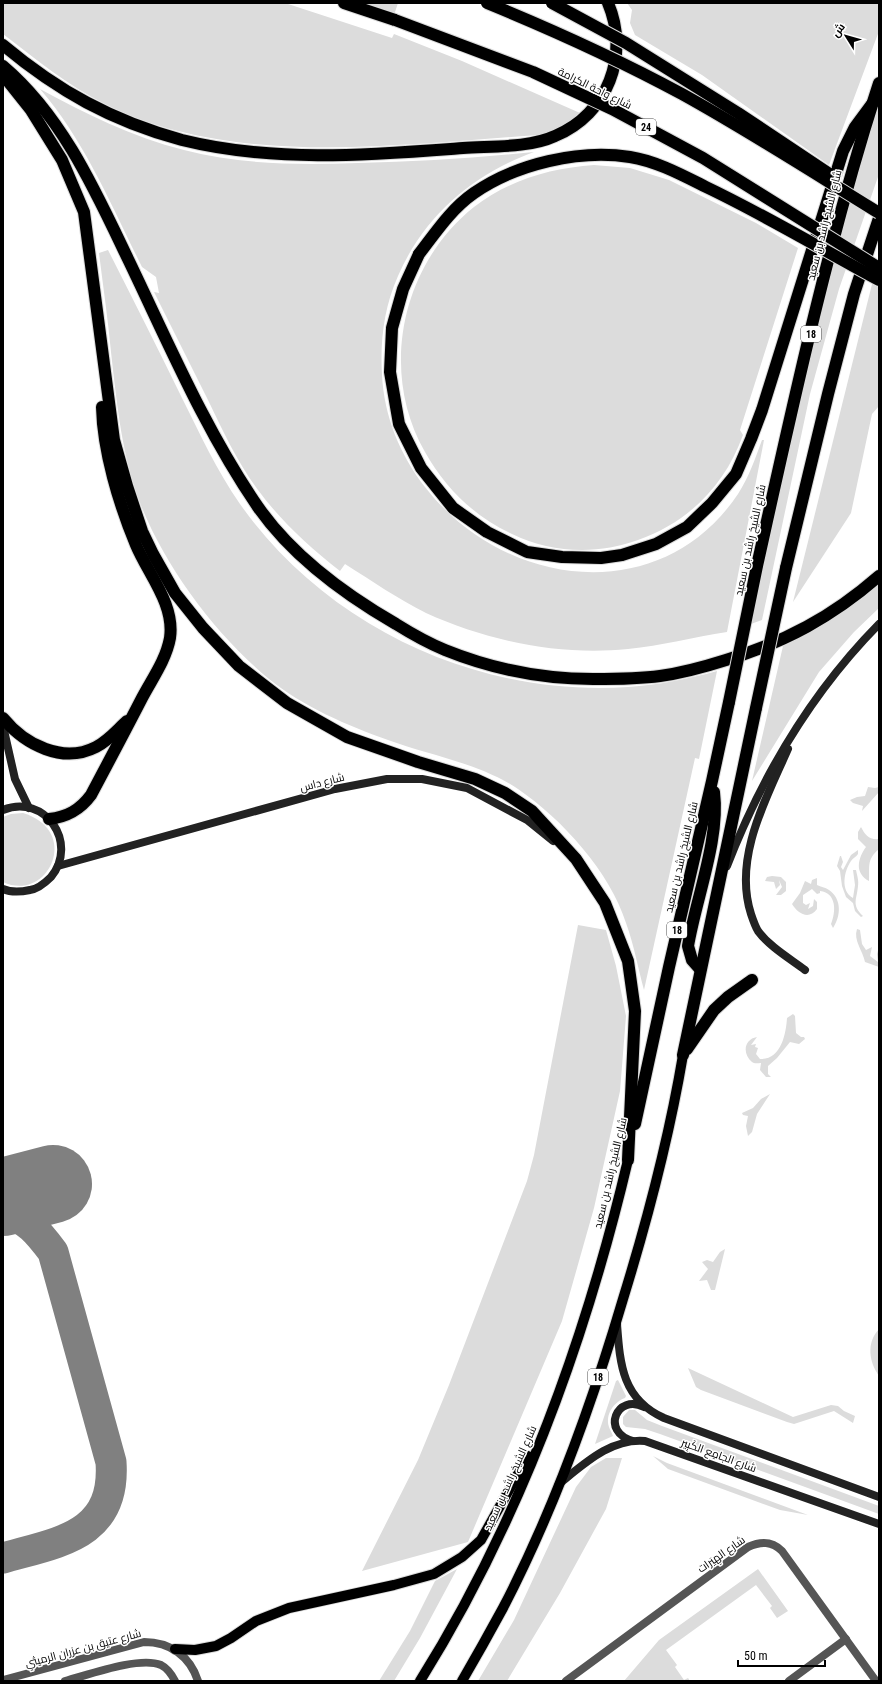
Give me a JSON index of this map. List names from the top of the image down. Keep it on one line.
{"streets":{"highway":["شارع واحة الكرامة","24","شارع الشيخ راشد بن سعيد","18"],"street":["شارع داس","شارع الجامِع الكَبِير","شارع الهِيَرات","شارع عتيق بن عزران الرميثي"]},"crossings":[["18","شارع الجامِع الكَبِير"]],"scale_bar":"50 m","north":"top left"}
